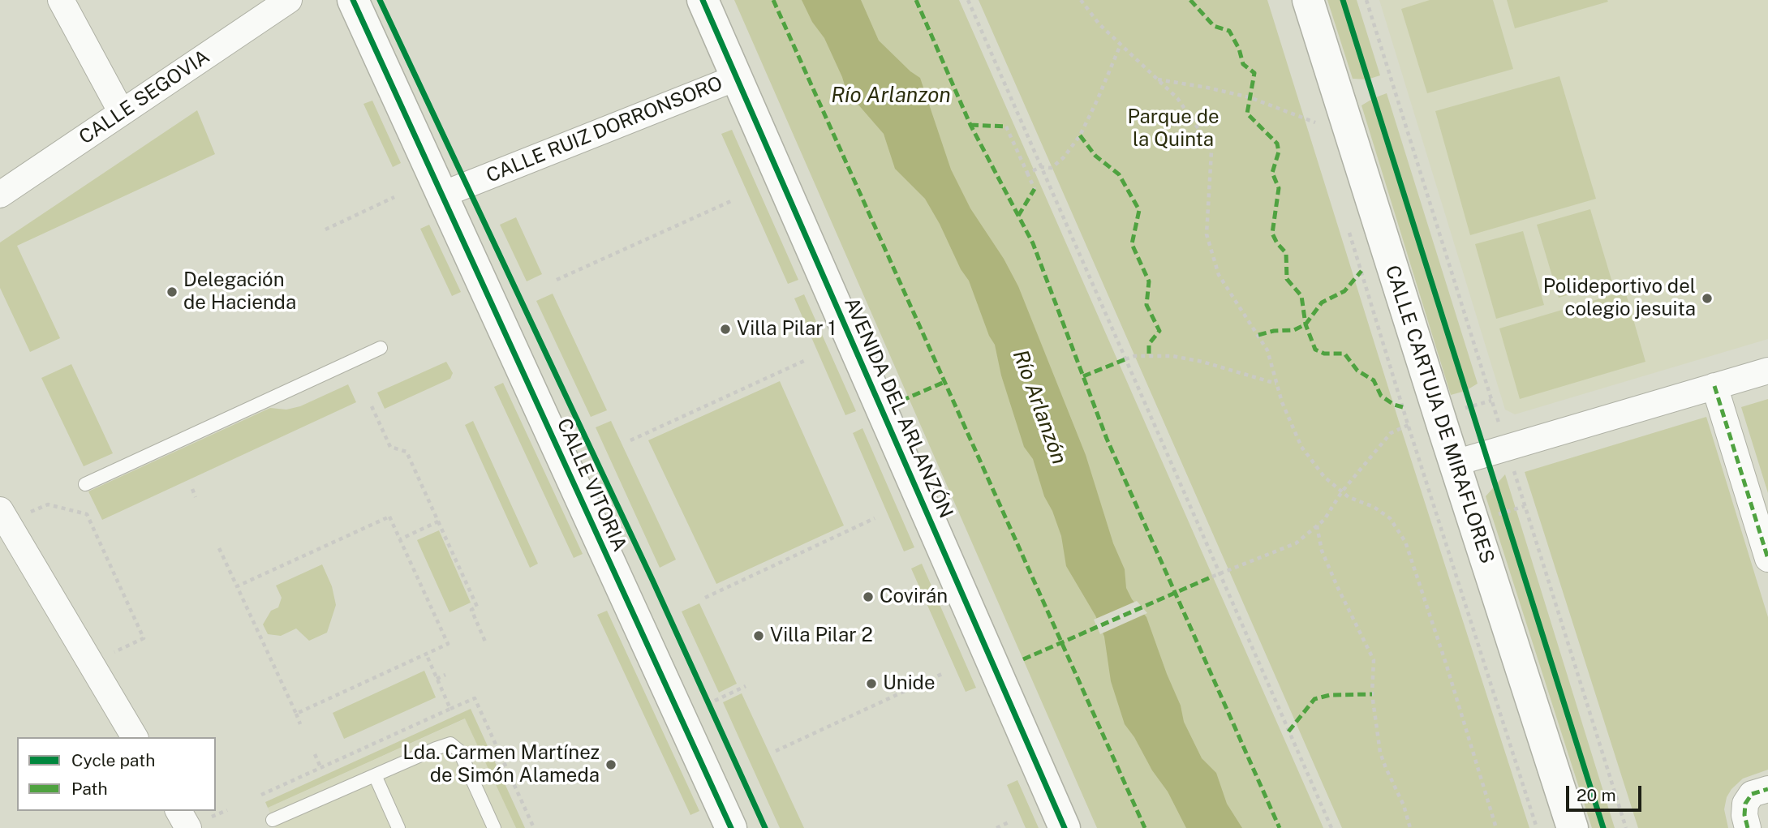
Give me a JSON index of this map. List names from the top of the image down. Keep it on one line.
{"streets":{"main road":["AVENIDA DEL ARLANZÓN","CALLE CARTUJA DE MIRAFLORES","CALLE VITORIA"],"street":["CALLE SEGOVIA","CALLE RUIZ DORRONSORO"]},"crossings":[["CALLE RUIZ DORRONSORO","AVENIDA DEL ARLANZÓN"],["CALLE RUIZ DORRONSORO","CALLE VITORIA"]],"water":["Río Arlanzon","Río Arlanzón"],"parks":["Parque de la Quinta"],"places":["Delegación de Hacienda","Polideportivo del colegio jesuita","Villa Pilar 1","Covirán","Villa Pilar 2","Unide","Lda. Carmen Martínez de Simón Alameda"],"legend":["Cycle path","Path"],"scale_bar":"20 m"}
